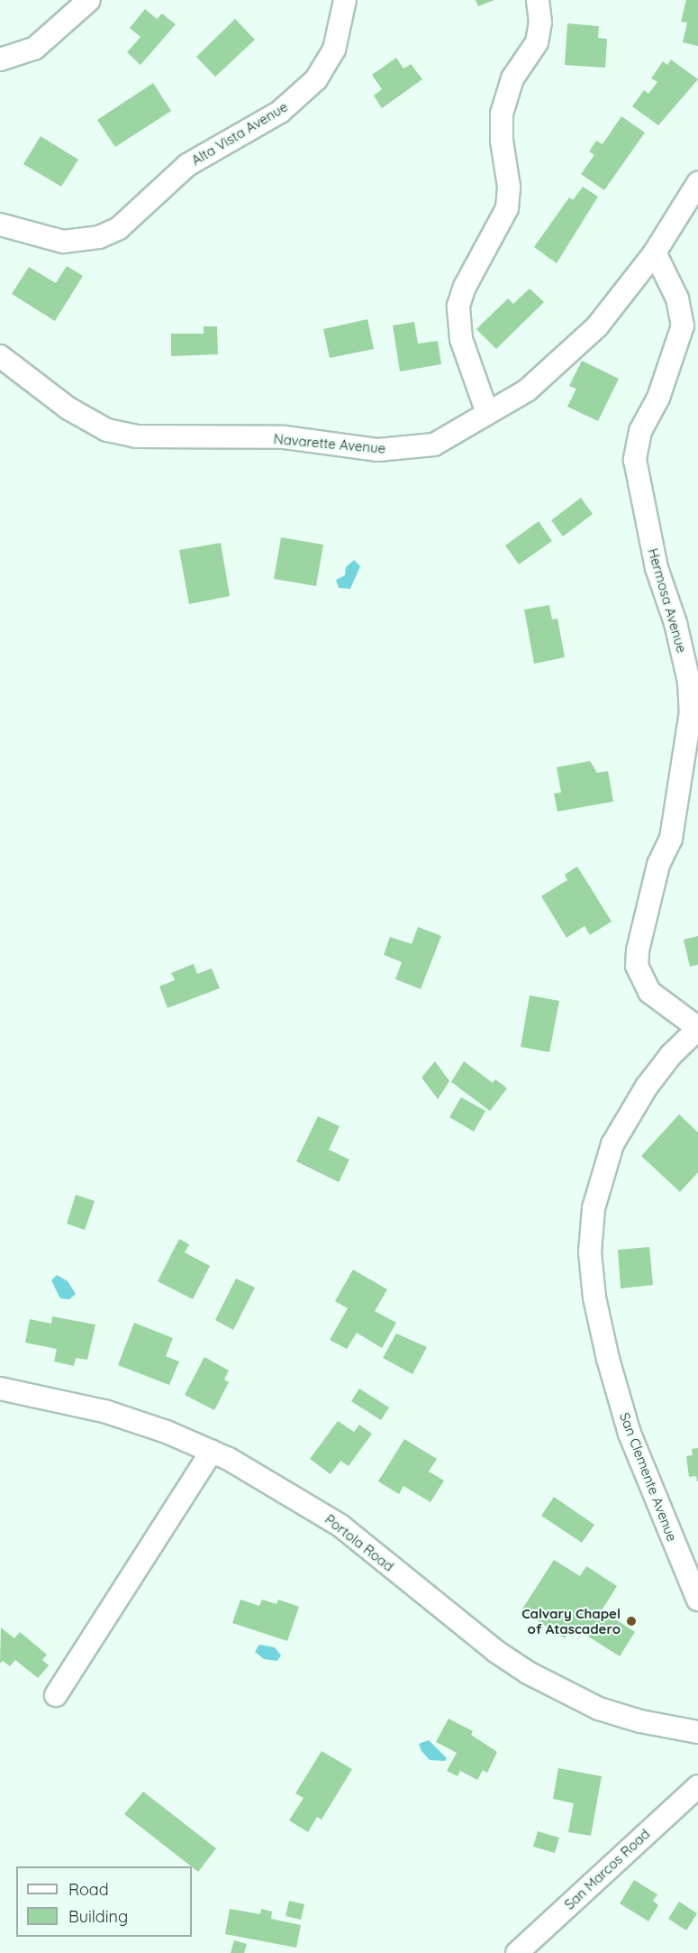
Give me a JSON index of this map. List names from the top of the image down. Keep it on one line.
{"streets":{"street":["Alta Vista Avenue","Navarette Avenue","Hermosa Avenue","San Clemente Avenue","Portola Road","San Marcos Road"]},"crossings":[["Navarette Avenue","Hermosa Avenue"],["Hermosa Avenue","San Clemente Avenue"]],"places":["Calvary Chapel of Atascadero"],"legend":["Road","Building"]}
